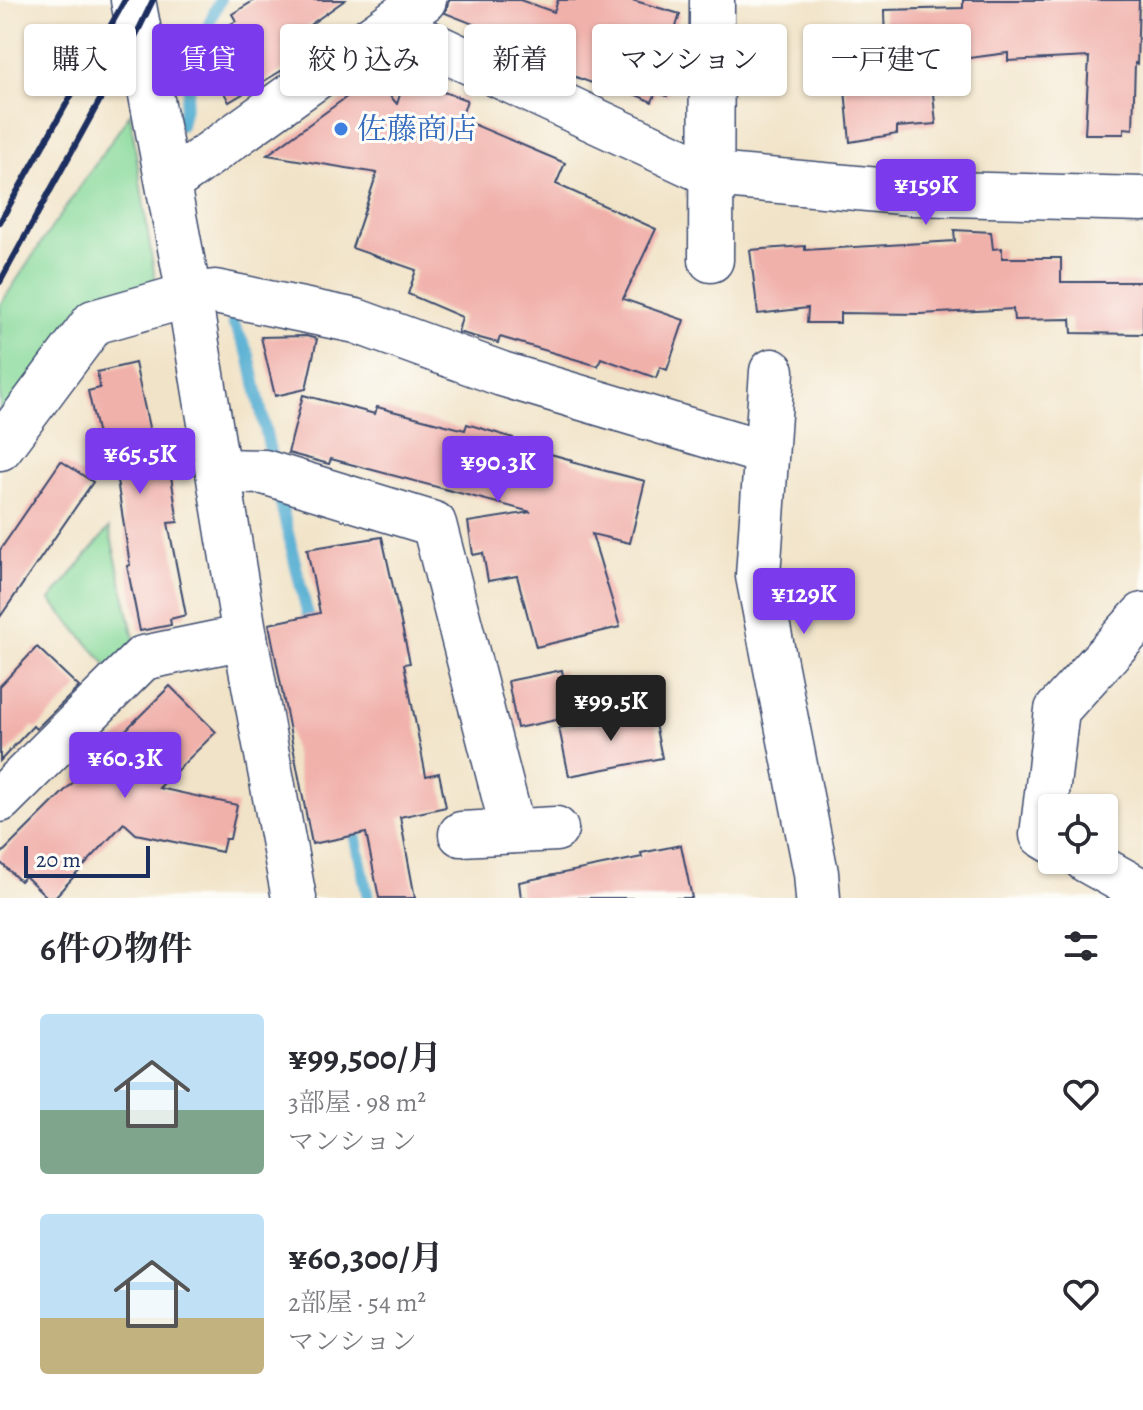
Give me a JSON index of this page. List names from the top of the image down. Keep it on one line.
{"places":["佐藤商店"],"scale_bar":"20 m","page":{"chip":["購入","賃貸","絞り込み","新着","マンション","一戸建て"],"price":["¥159K","¥65.5K","¥90.3K","¥129K","¥99.5K","¥60.3K"],"scale":"20 m","heading":"6件の物件","list":[{"name":"¥99,500/月","note":"3部屋 · 98 m² · マンション"},{"name":"¥60,300/月","note":"2部屋 · 54 m² · マンション"}]}}
